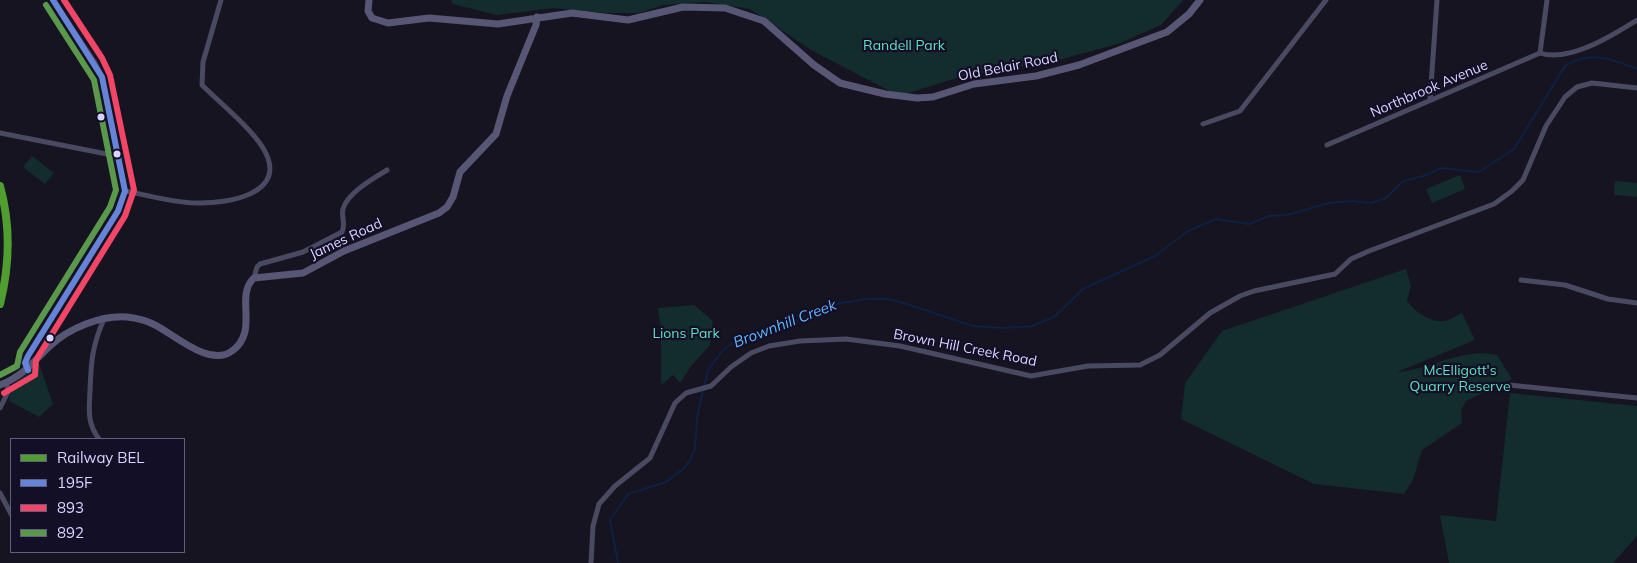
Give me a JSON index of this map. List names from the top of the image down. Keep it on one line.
{"streets":{"main road":["Old Belair Road","James Road"],"street":["Northbrook Avenue","Brown Hill Creek Road"]},"crossings":[["Old Belair Road","James Road"]],"water":["Brownhill Creek"],"parks":["Randell Park","Lions Park","McElligott's Quarry Reserve"],"lines":["transit line 195F","transit line 893","transit line 892","rail line BEL"],"legend":["Railway BEL","195F","893","892"]}
